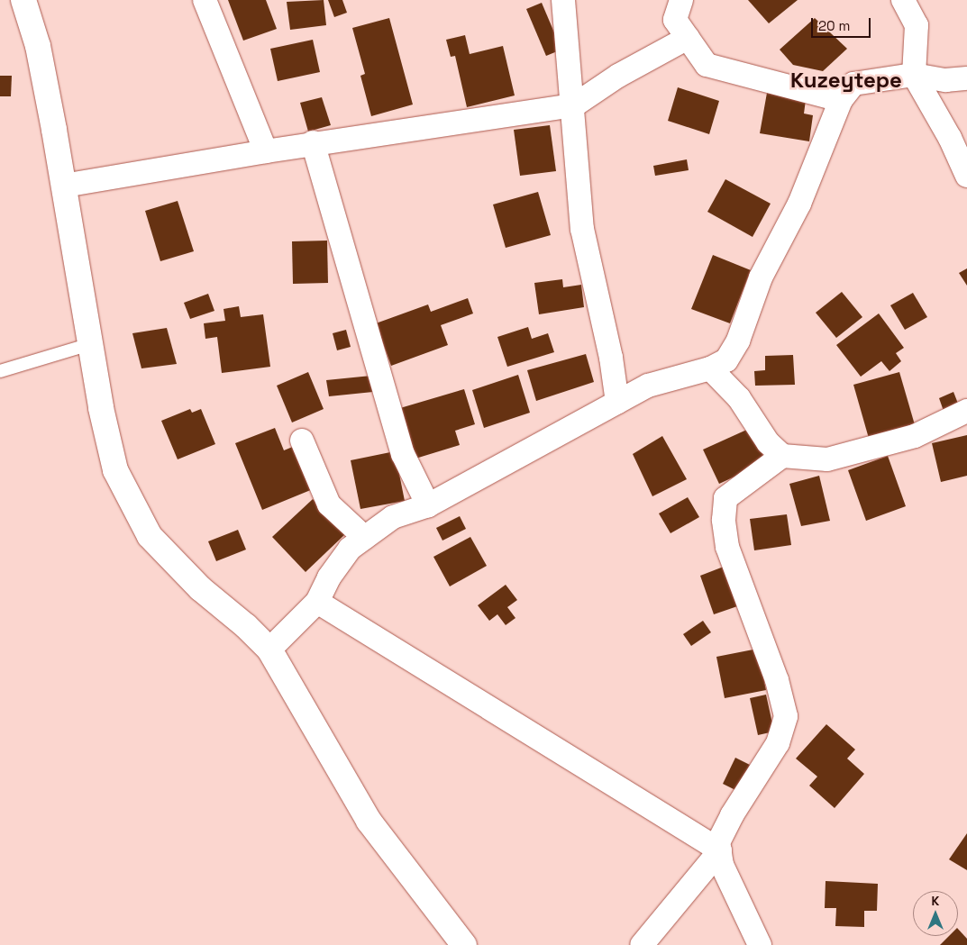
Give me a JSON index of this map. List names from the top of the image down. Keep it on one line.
{"districts":["Kuzeytepe"],"scale_bar":"20 m","north":"top"}
